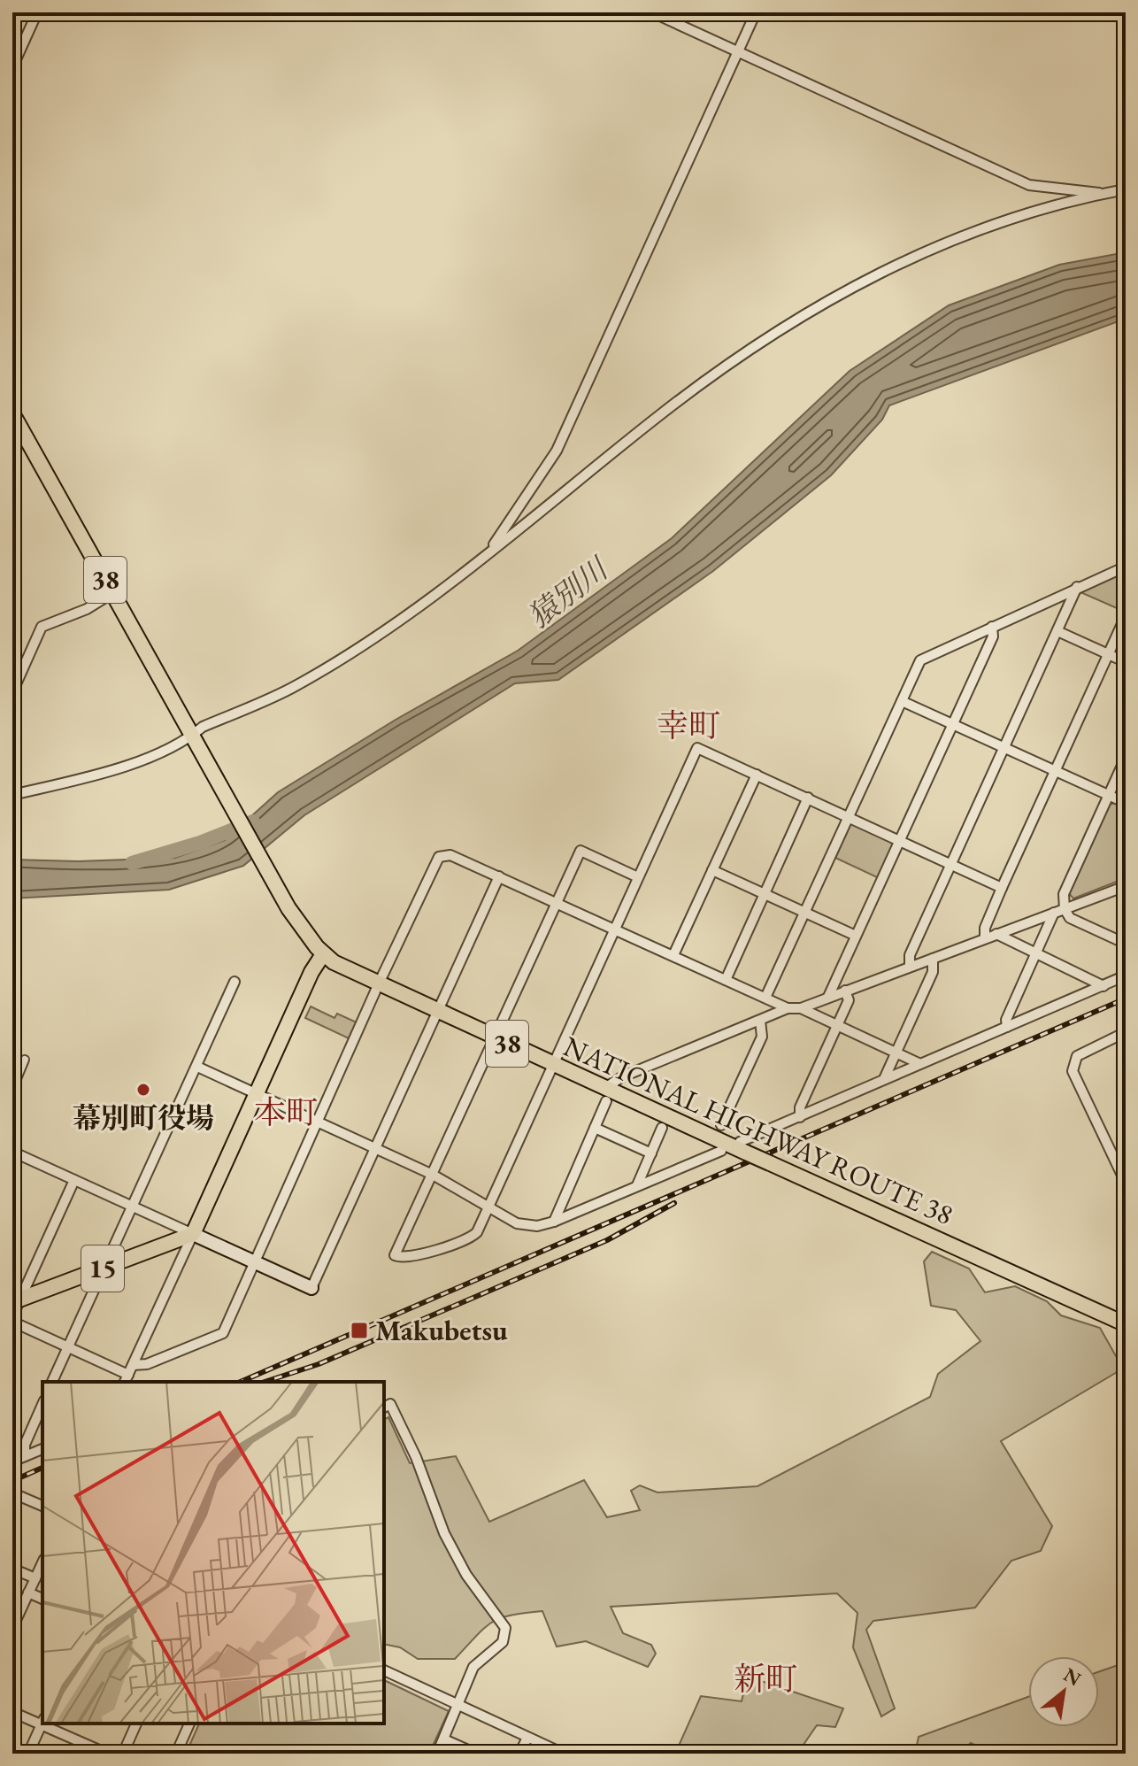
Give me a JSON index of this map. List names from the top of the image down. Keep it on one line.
{"streets":{"main road":["38","NATIONAL HIGHWAY ROUTE 38","15"]},"districts":["幸町","本町","新町"],"water":["猿別川"],"places":{"other":["幕別町役場"],"transit":["Makubetsu"]},"north":"top right"}
